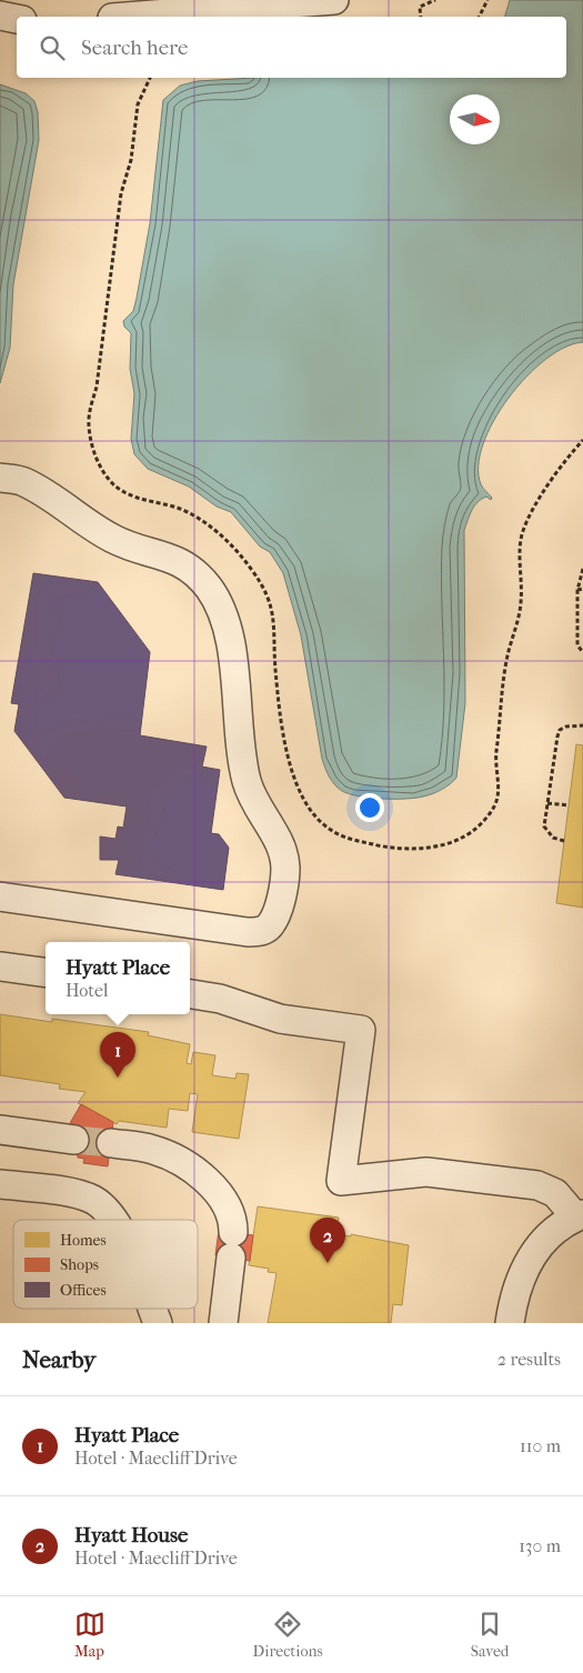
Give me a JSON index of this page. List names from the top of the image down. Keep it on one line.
{"legend":["Homes","Shops","Offices"],"north":"right","page":{"search":"Search here","popup":["Hyatt Place","Hotel"],"pins":["1","2"],"heading":["Nearby","2 results"],"list":[{"mark":"1","name":"Hyatt Place","note":"Hotel · Maecliff Drive","value":"110 m"},{"mark":"2","name":"Hyatt House","note":"Hotel · Maecliff Drive","value":"130 m"}],"nav":["Map","Directions","Saved"]}}
